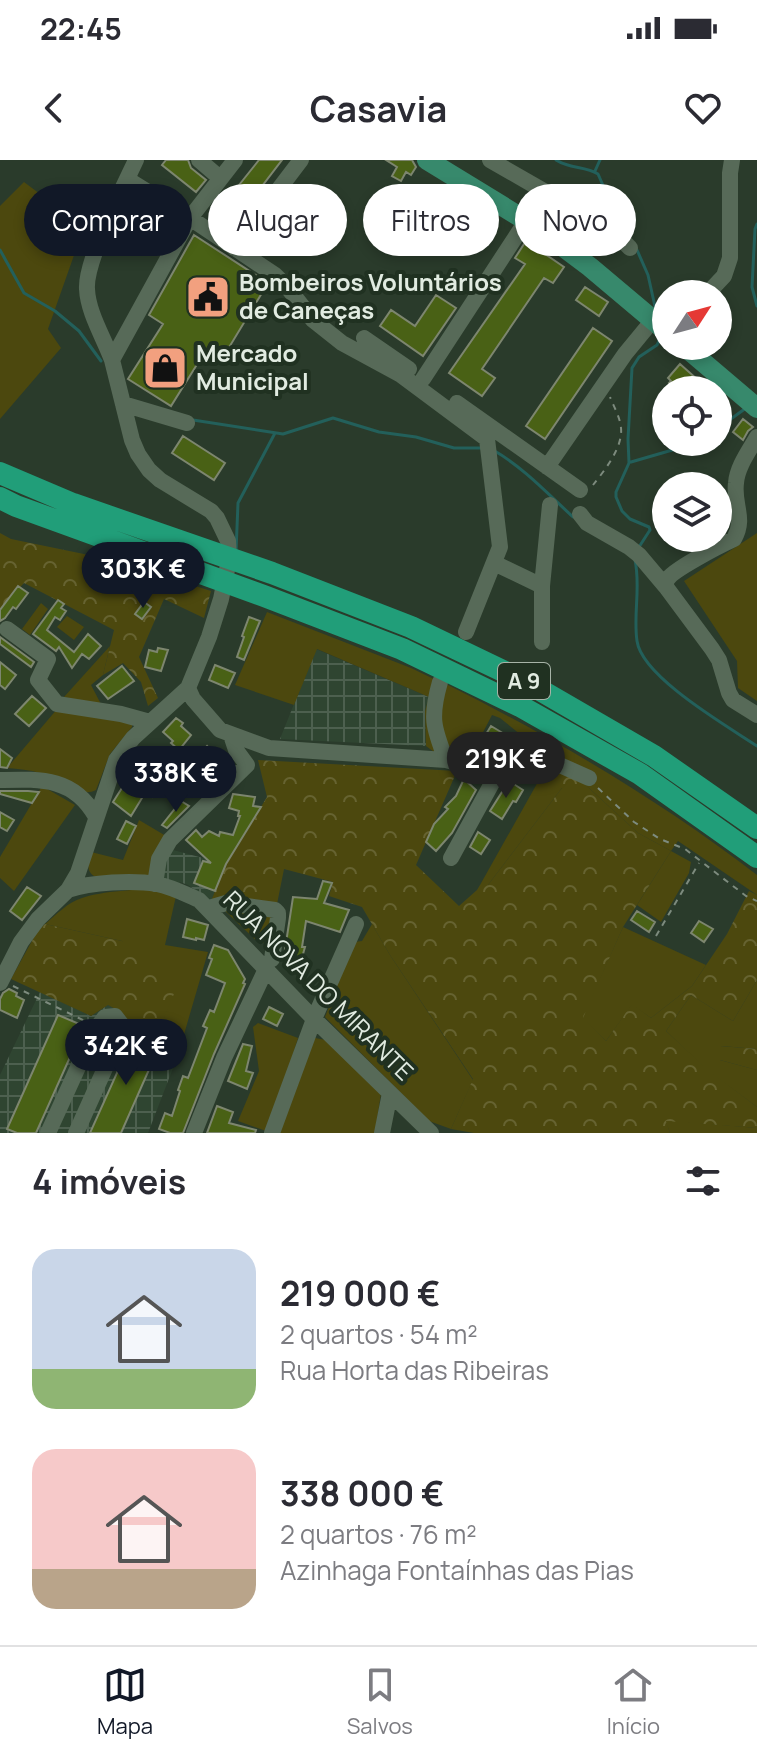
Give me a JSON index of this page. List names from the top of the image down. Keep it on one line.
{"streets":{"highway":["A 9"],"street":["RUA NOVA DO MIRANTE"]},"places":{"public building":["Bombeiros Voluntários de Caneças"],"shop":["Mercado Municipal"]},"north":"top right","page":{"status":"22:45","header":"Casavia","chip":["Comprar","Alugar","Filtros","Novo"],"price":["303K €","219K €","338K €","342K €"],"heading":"4 imóveis","list":[{"name":"219 000 €","note":"2 quartos · 54 m² · Rua Horta das Ribeiras"},{"name":"338 000 €","note":"2 quartos · 76 m² · Azinhaga Fontaínhas das Pias"}],"tabs":["Mapa","Salvos","Início"]}}
